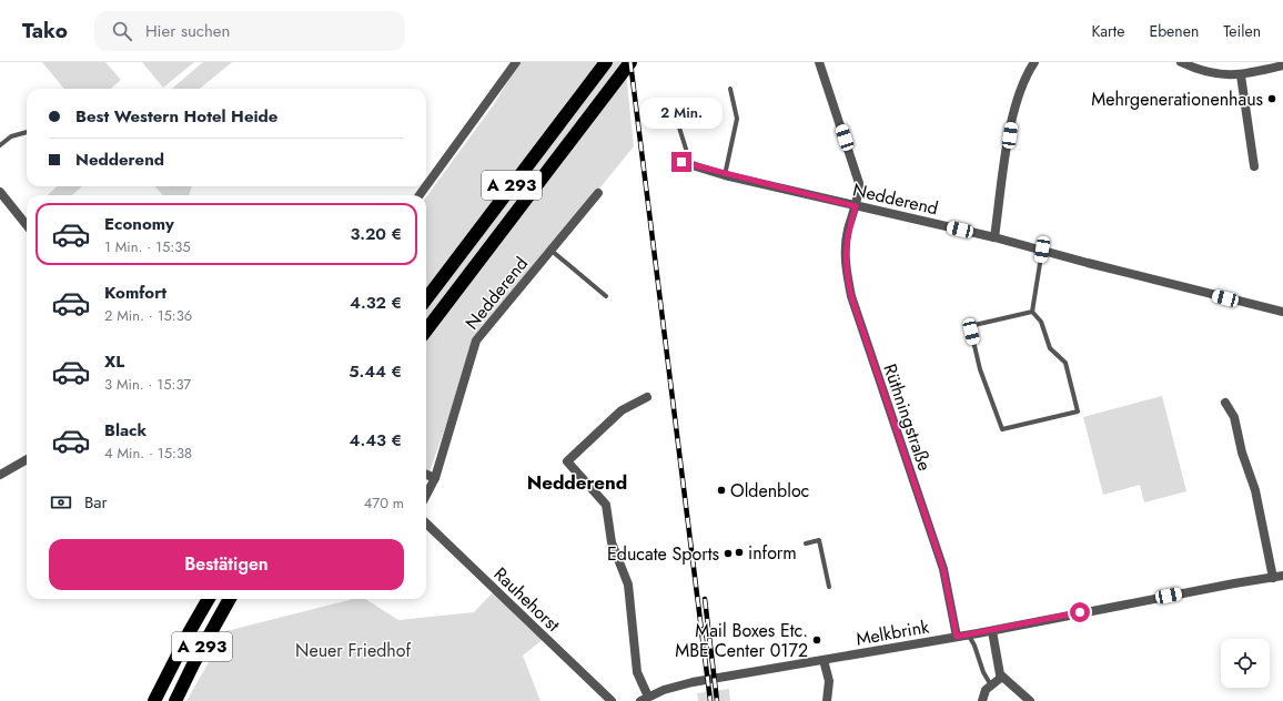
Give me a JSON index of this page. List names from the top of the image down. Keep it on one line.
{"streets":{"highway":["A 293"],"street":["Nedderend","Rüthningstraße","Rauhehorst","Melkbrink"]},"crossings":[["Nedderend","Rüthningstraße"],["Rüthningstraße","Melkbrink"]],"districts":["Nedderend"],"parks":["Neuer Friedhof"],"places":["Mehrgenerationenhaus","Oldenbloc","inform","Educate Sports","Mail Boxes Etc. MBE Center 0172"],"page":{"header":"Tako","search":"Hier suchen","nav":["Karte","Ebenen","Teilen"],"banner":["Best Western Hotel Heide","Nedderend"],"bubble":"2 Min.","list":[{"name":"Economy","note":"1 Min. · 15:35","value":"3.20 €"},{"name":"Komfort","note":"2 Min. · 15:36","value":"4.32 €"},{"name":"XL","note":"3 Min. · 15:37","value":"5.44 €"},{"name":"Black","note":"4 Min. · 15:38","value":"4.43 €"}],"pay":["Bar","470 m"],"buttons":"Bestätigen"}}
